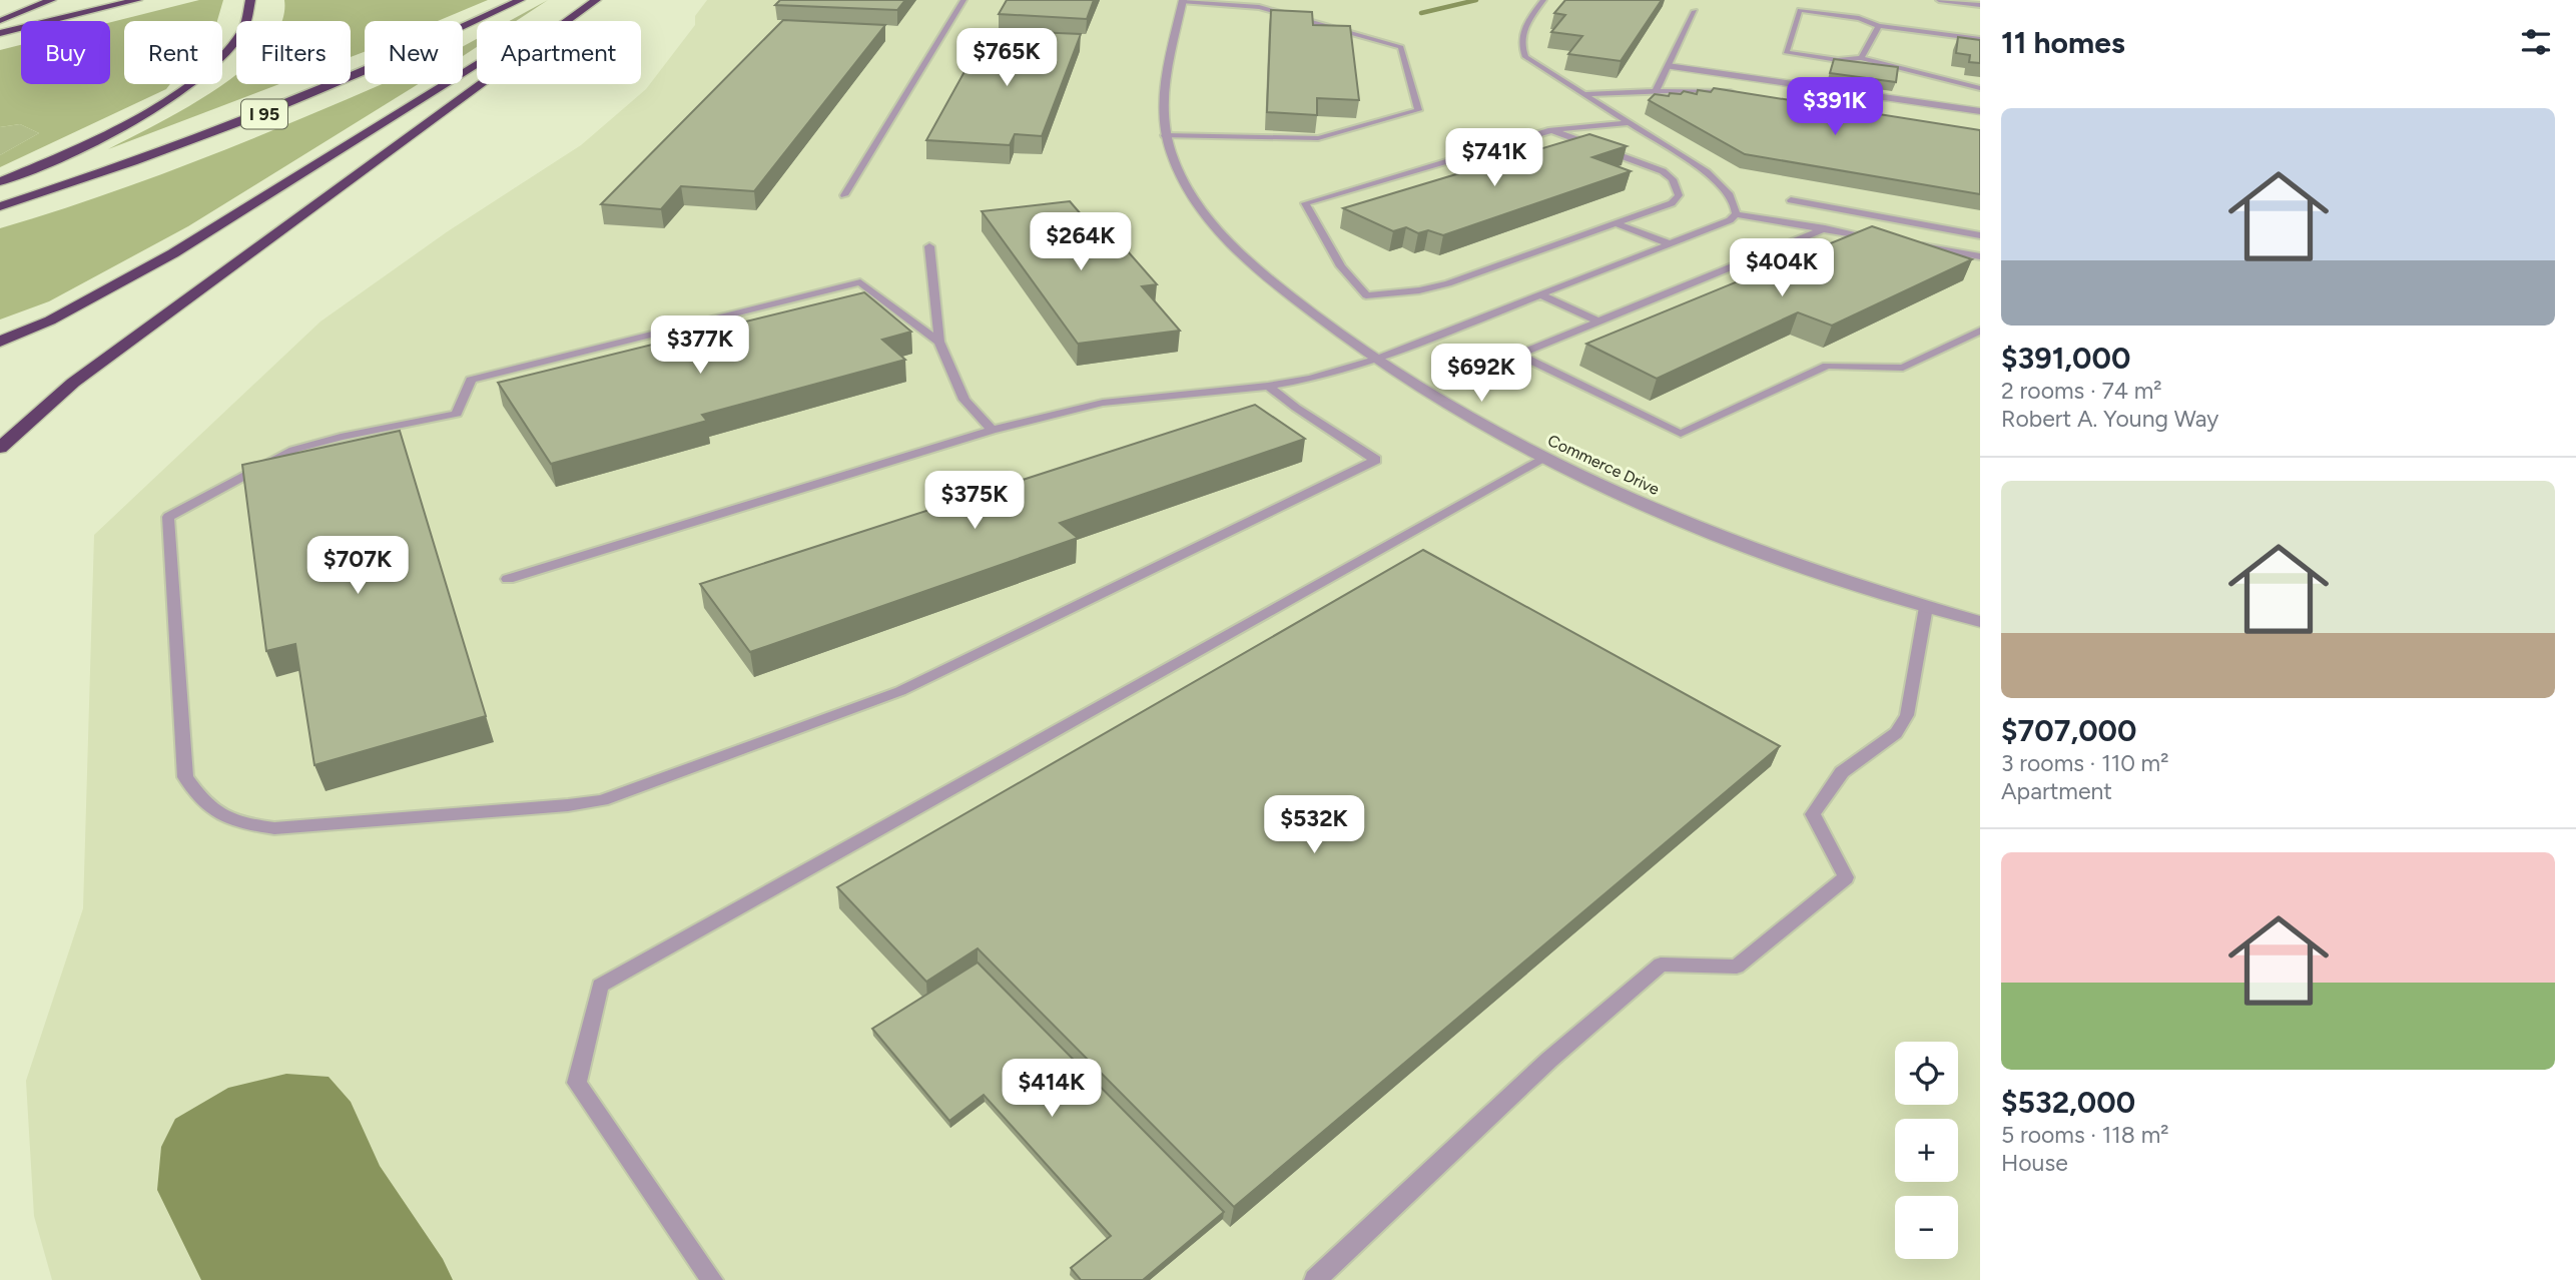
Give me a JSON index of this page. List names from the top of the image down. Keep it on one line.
{"streets":{"highway":["I 95"],"street":["Commerce Drive"]},"page":{"heading":"11 homes","chip":["Buy","Rent","Filters","New","Apartment"],"price":["$765K","$391K","$741K","$264K","$404K","$377K","$692K","$375K","$707K","$532K","$414K"],"list":[{"name":"$391,000","note":"2 rooms · 74 m² · Robert A. Young Way"},{"name":"$707,000","note":"3 rooms · 110 m² · Apartment"},{"name":"$532,000","note":"5 rooms · 118 m² · House"}],"map_buttons":["+","−"]}}
